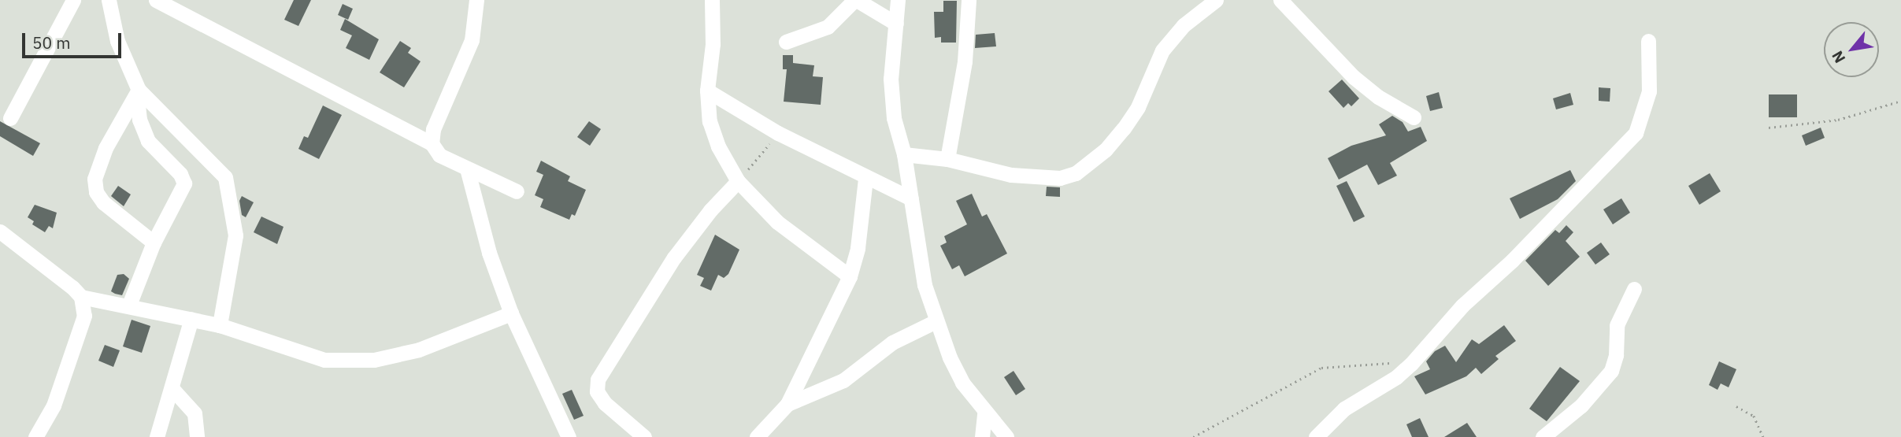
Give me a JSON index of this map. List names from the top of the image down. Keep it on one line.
{"scale_bar":"50 m","north":"bottom left"}
